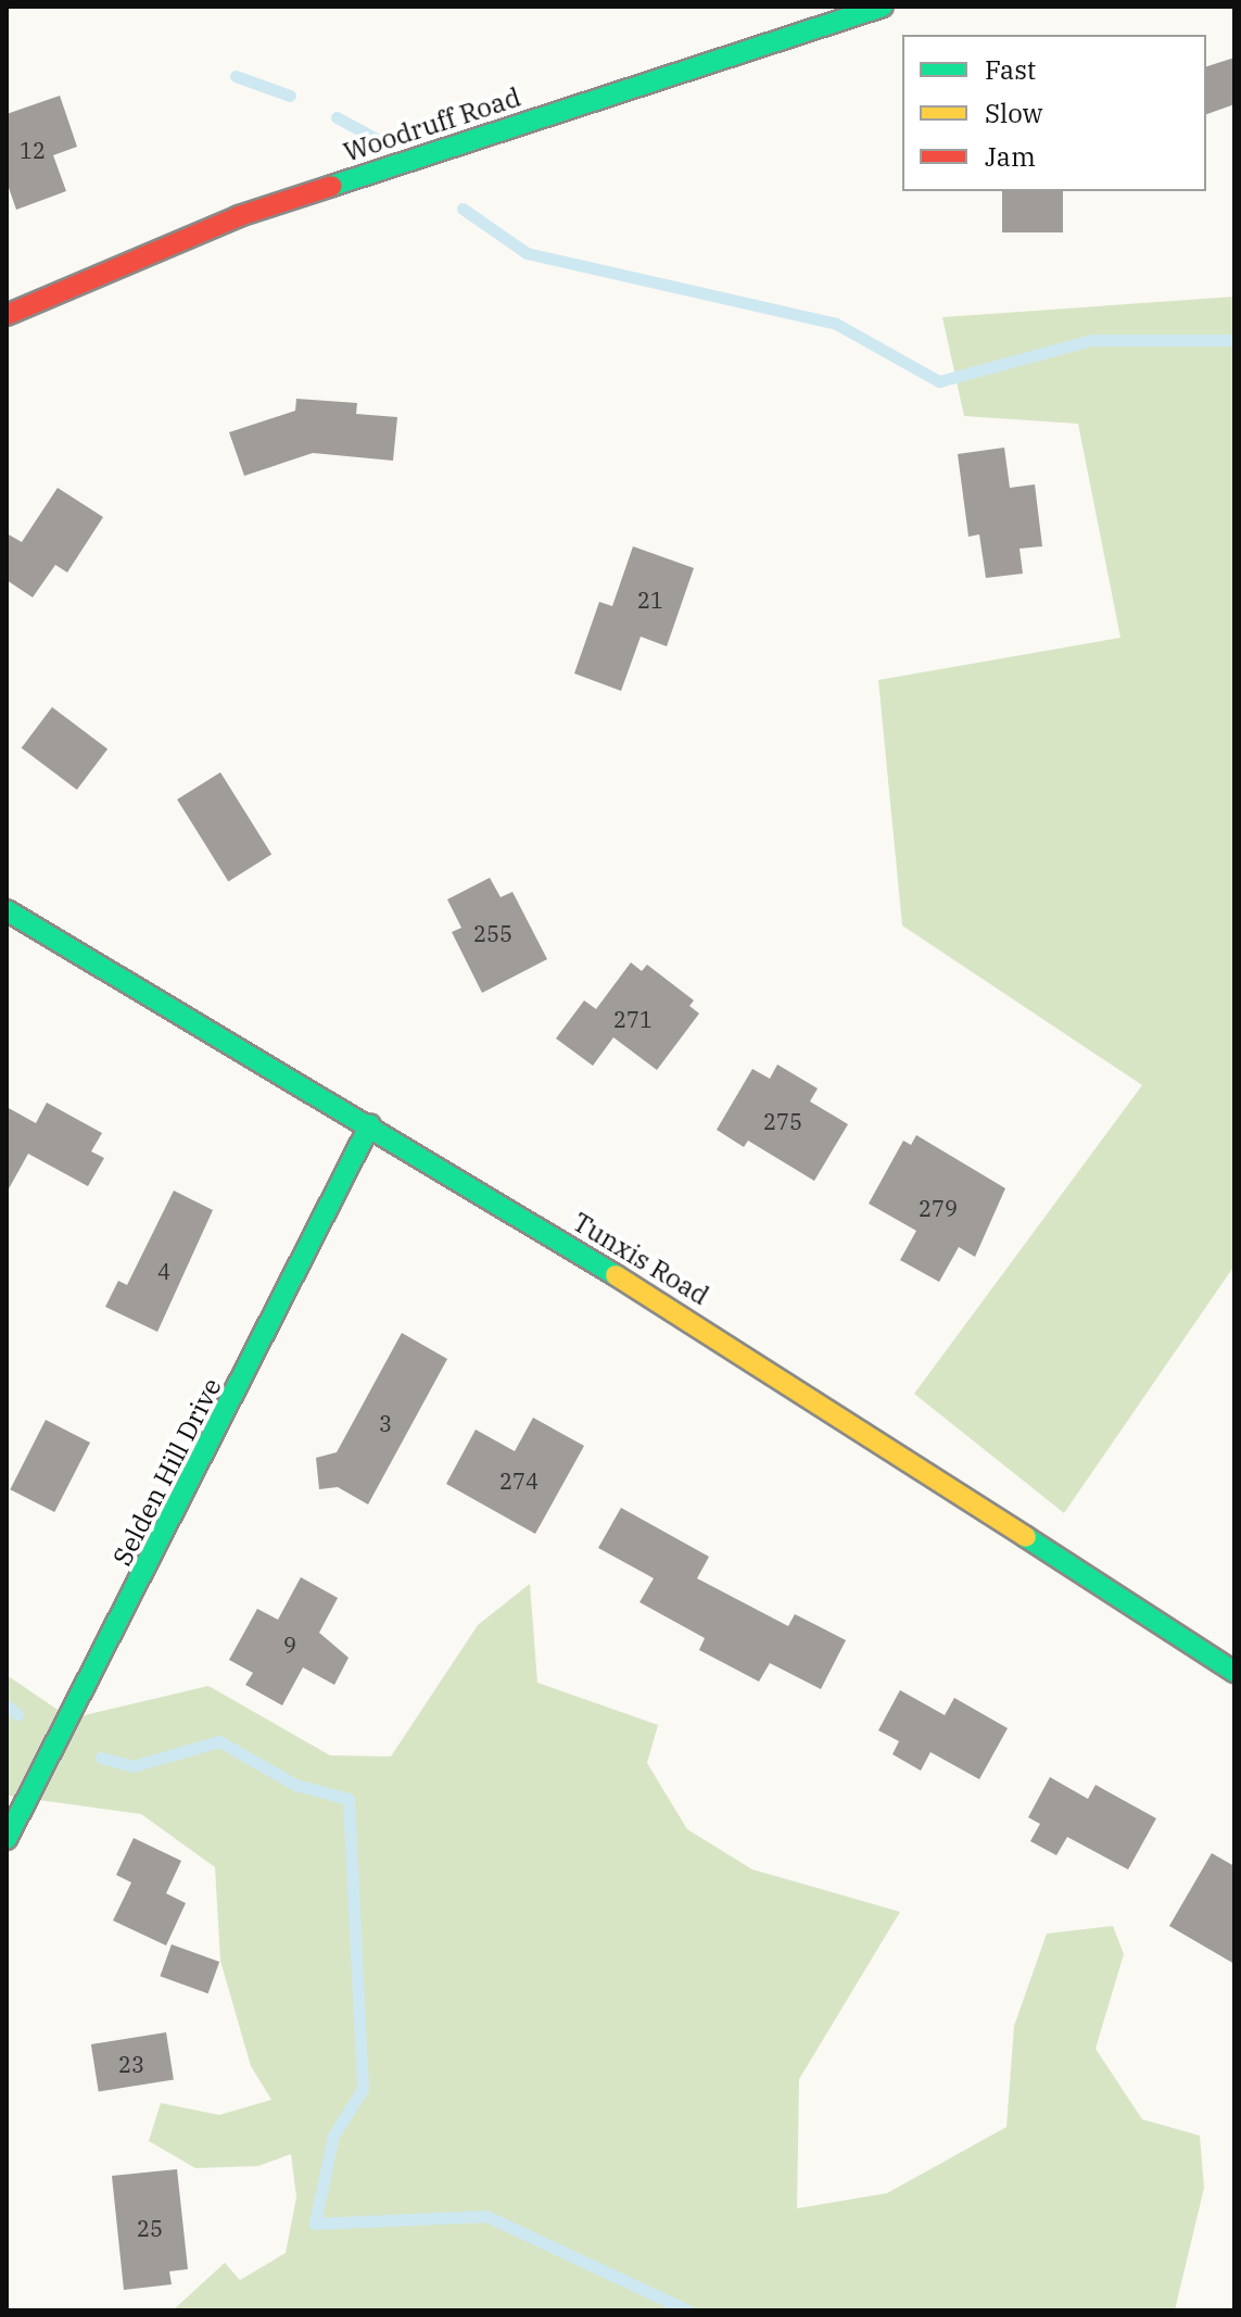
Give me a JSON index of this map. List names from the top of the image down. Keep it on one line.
{"streets":{"street":["Woodruff Road","Tunxis Road","Selden Hill Drive"]},"crossings":[["Tunxis Road","Selden Hill Drive"]],"house_numbers":["12","21","255","271","275","279","4","3","274","9","23","25"],"legend":["Fast","Slow","Jam"]}
